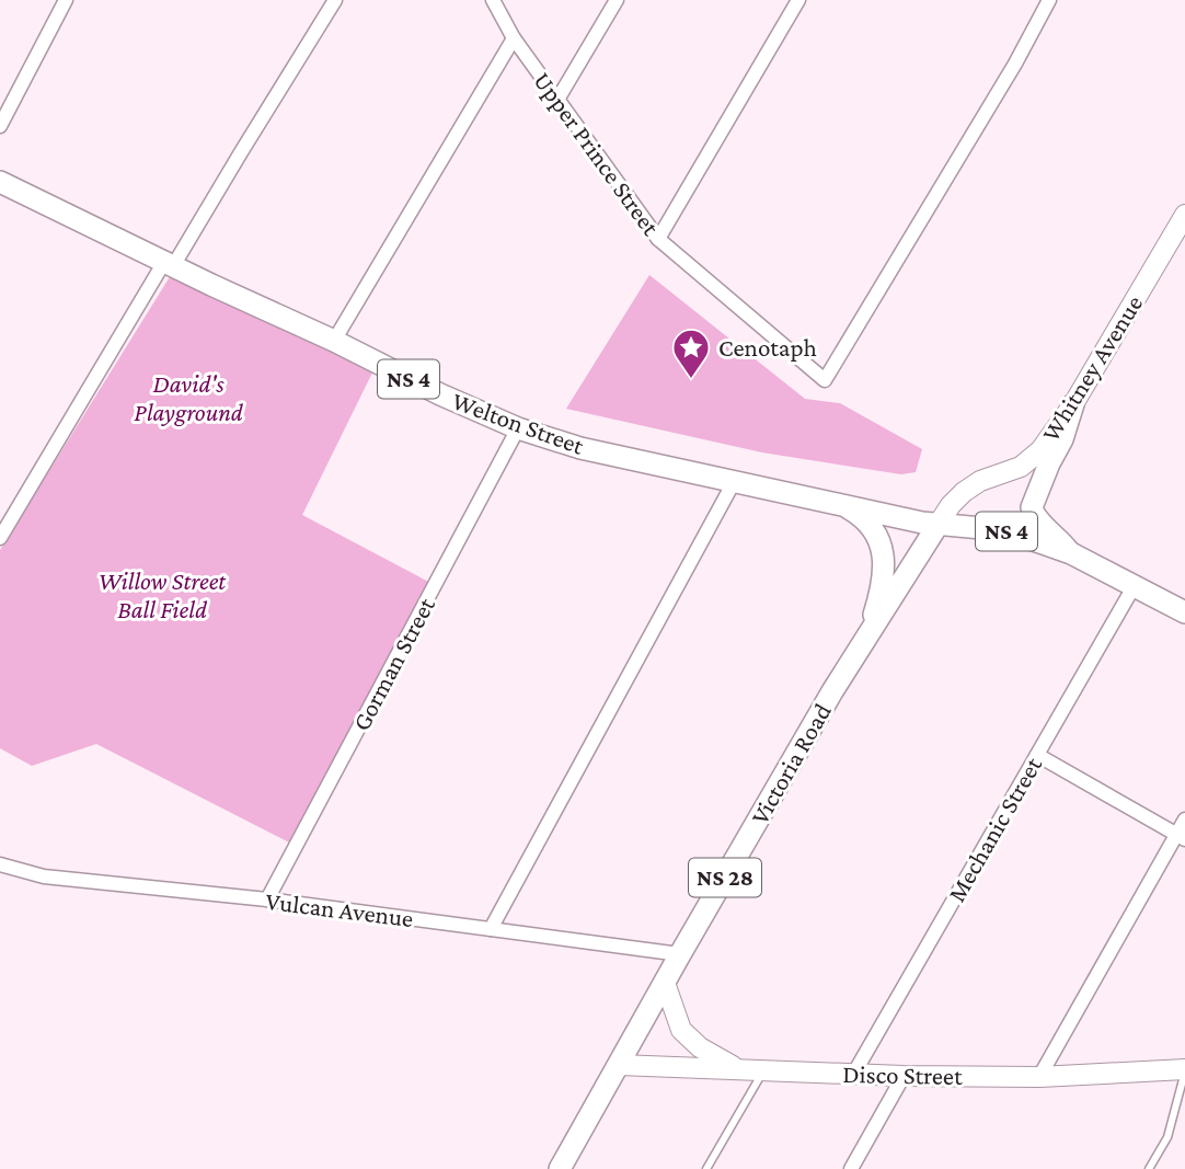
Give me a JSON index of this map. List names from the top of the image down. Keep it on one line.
{"streets":{"main road":["NS 4","Welton Street","Victoria Road","NS 28"],"street":["Upper Prince Street","Whitney Avenue","Gorman Street","Mechanic Street","Vulcan Avenue","Disco Street"]},"crossings":[["Whitney Avenue","NS 4"],["Whitney Avenue","Welton Street"],["Whitney Avenue","Victoria Road"],["NS 4","Welton Street"],["NS 4","Victoria Road"],["NS 4","Mechanic Street"],["Welton Street","Gorman Street"],["Welton Street","Victoria Road"],["Gorman Street","Vulcan Avenue"],["Victoria Road","Vulcan Avenue"],["Victoria Road","Disco Street"],["Mechanic Street","Disco Street"]],"parks":["David's Playground","Willow Street Ball Field"],"places":{"place":["Cenotaph"]}}
